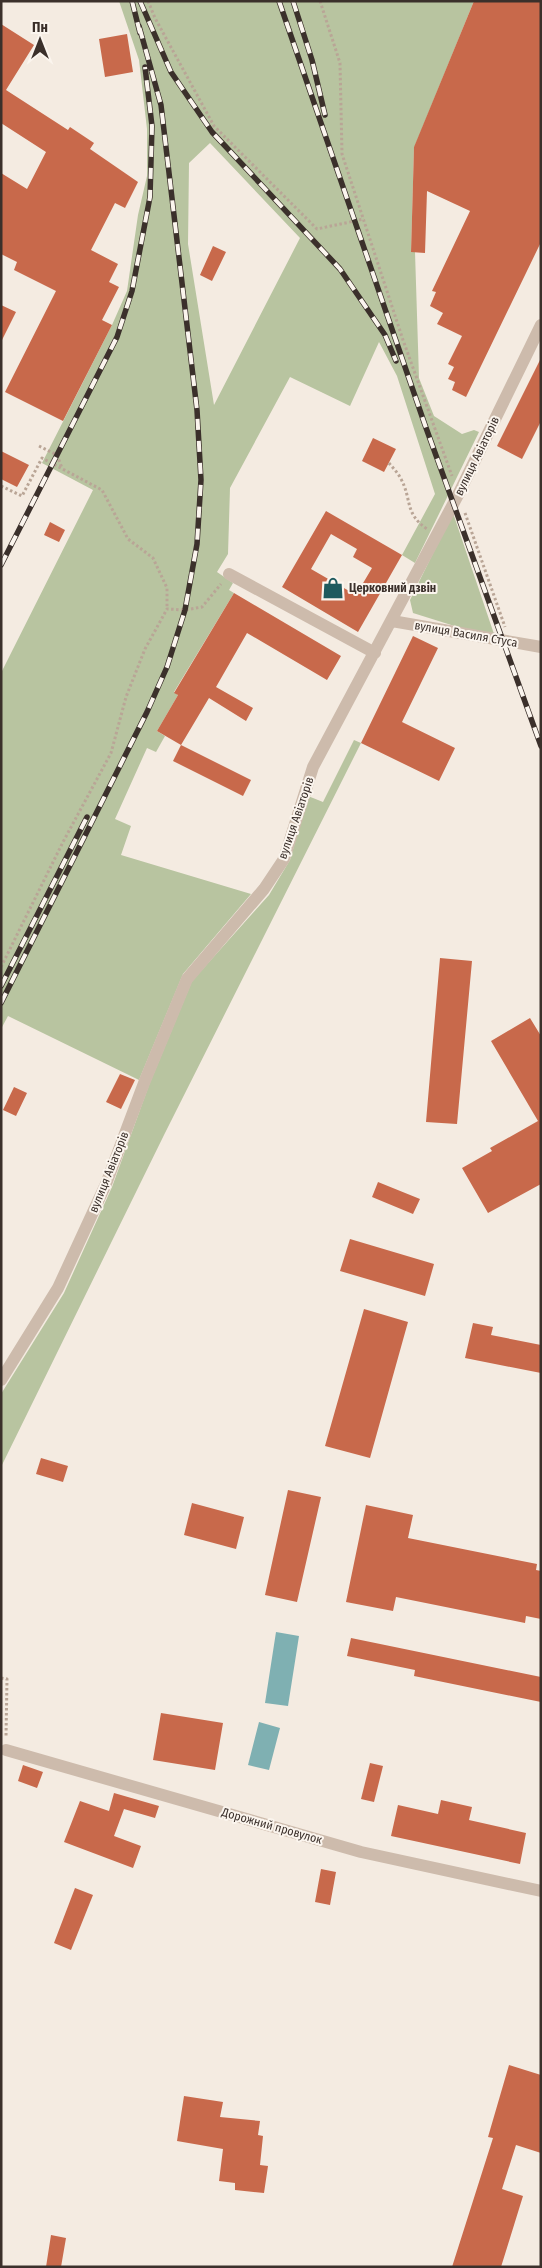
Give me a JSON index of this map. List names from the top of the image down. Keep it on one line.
{"streets":{"street":["вулиця Авіаторів","вулиця Василя Стуса","Дорожний провулок"]},"crossings":[["вулиця Авіаторів","вулиця Василя Стуса"]],"places":{"shop":["Церковний дзвін"]},"north":"top"}
